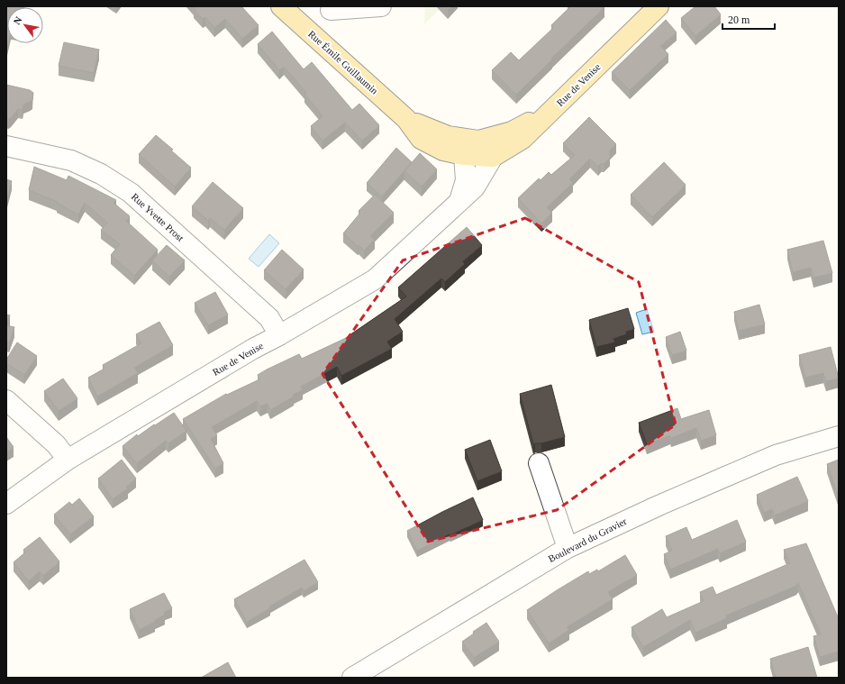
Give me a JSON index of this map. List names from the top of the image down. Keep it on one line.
{"streets":{"main road":["Rue Émile Guillaumin","Rue de Venise"],"street":["Rue Yvette Prost","Boulevard du Gravier"]},"crossings":[["Rue Émile Guillaumin","Rue de Venise"],["Rue de Venise","Rue Yvette Prost"]],"scale_bar":"20 m","north":"top left"}
